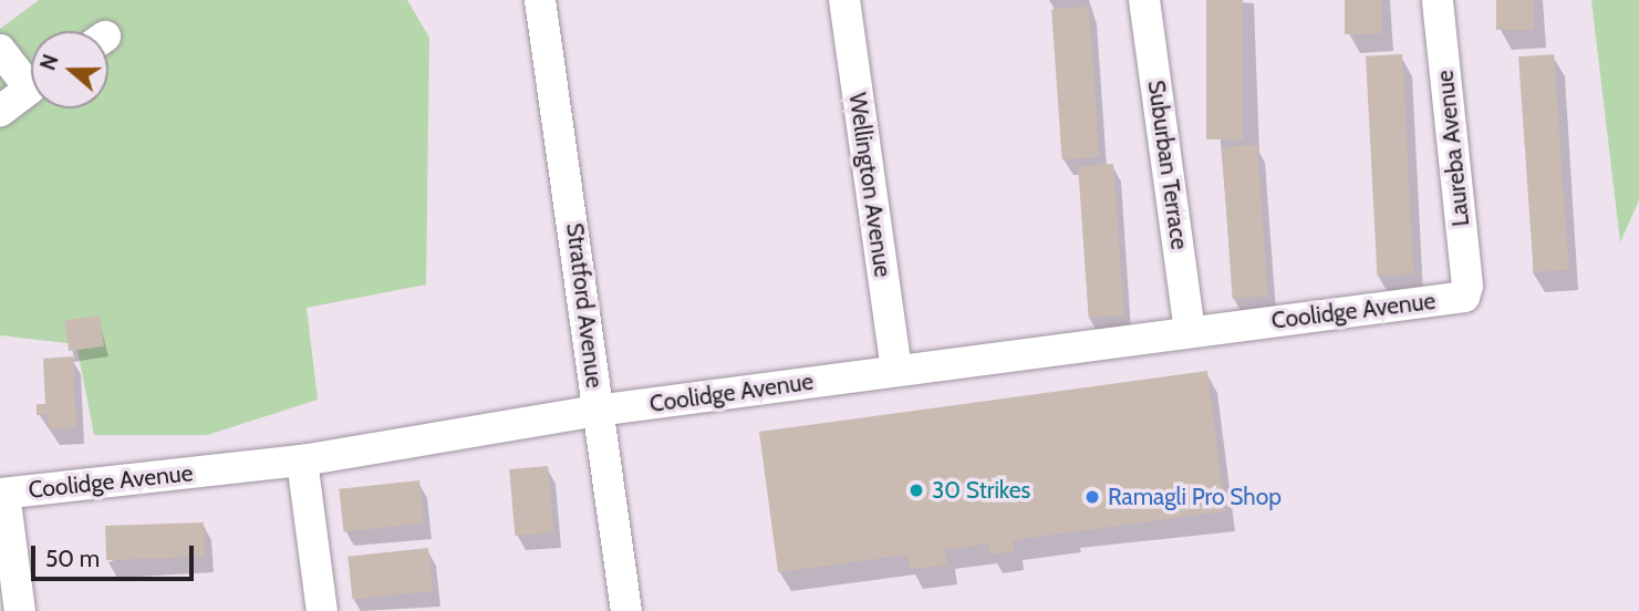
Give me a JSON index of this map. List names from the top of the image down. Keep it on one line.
{"streets":{"street":["Laureba Avenue","Suburban Terrace","Wellington Avenue","Stratford Avenue","Coolidge Avenue"]},"crossings":[["Laureba Avenue","Coolidge Avenue"],["Suburban Terrace","Coolidge Avenue"],["Wellington Avenue","Coolidge Avenue"],["Stratford Avenue","Coolidge Avenue"]],"places":["30 Strikes","Ramagli Pro Shop"],"scale_bar":"50 m","north":"left"}
